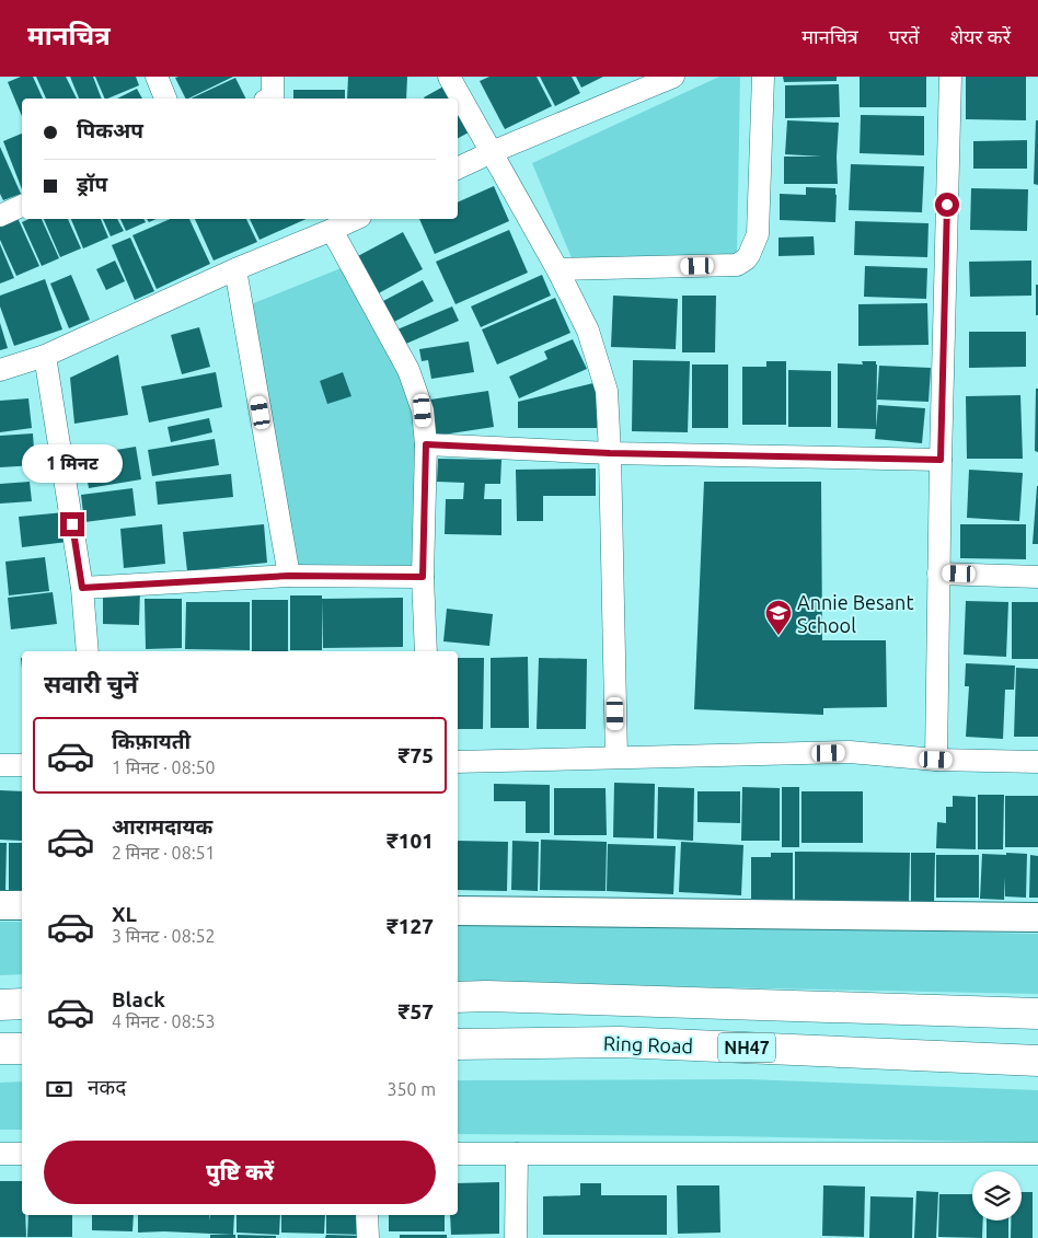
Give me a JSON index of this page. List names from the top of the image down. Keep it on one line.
{"streets":{"highway":["Ring Road","NH47"]},"places":{"school or university":["Annie Besant School"]},"page":{"header":"मानचित्र","nav":["मानचित्र","परतें","शेयर करें"],"banner":["पिकअप","ड्रॉप"],"bubble":"1 मिनट","heading":"सवारी चुनें","list":[{"name":"किफ़ायती","note":"1 मिनट · 08:50","value":"₹75"},{"name":"आरामदायक","note":"2 मिनट · 08:51","value":"₹101"},{"name":"XL","note":"3 मिनट · 08:52","value":"₹127"},{"name":"Black","note":"4 मिनट · 08:53","value":"₹57"}],"pay":["नकद","350 m"],"buttons":"पुष्टि करें"}}
